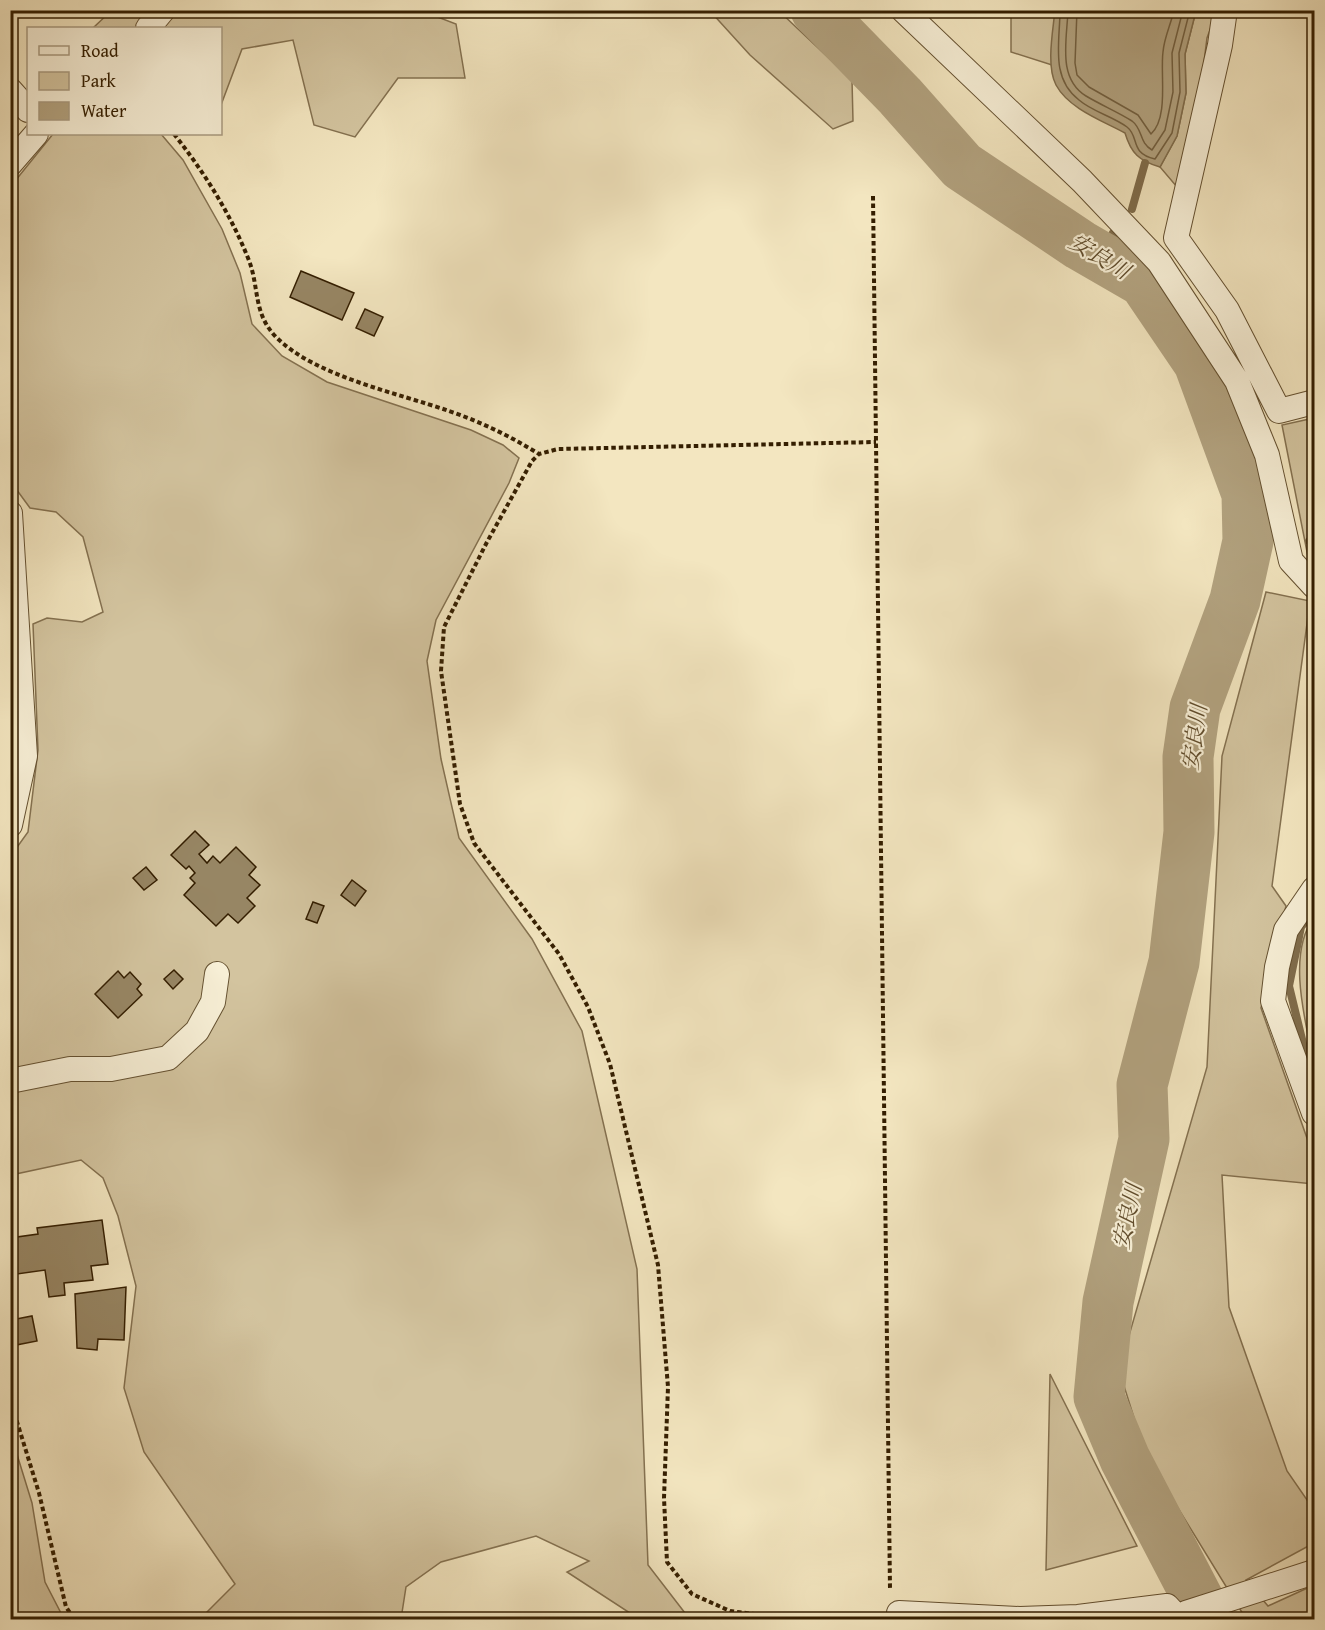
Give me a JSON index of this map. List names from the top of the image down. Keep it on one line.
{"water":["安良川"],"legend":["Road","Park","Water"]}
